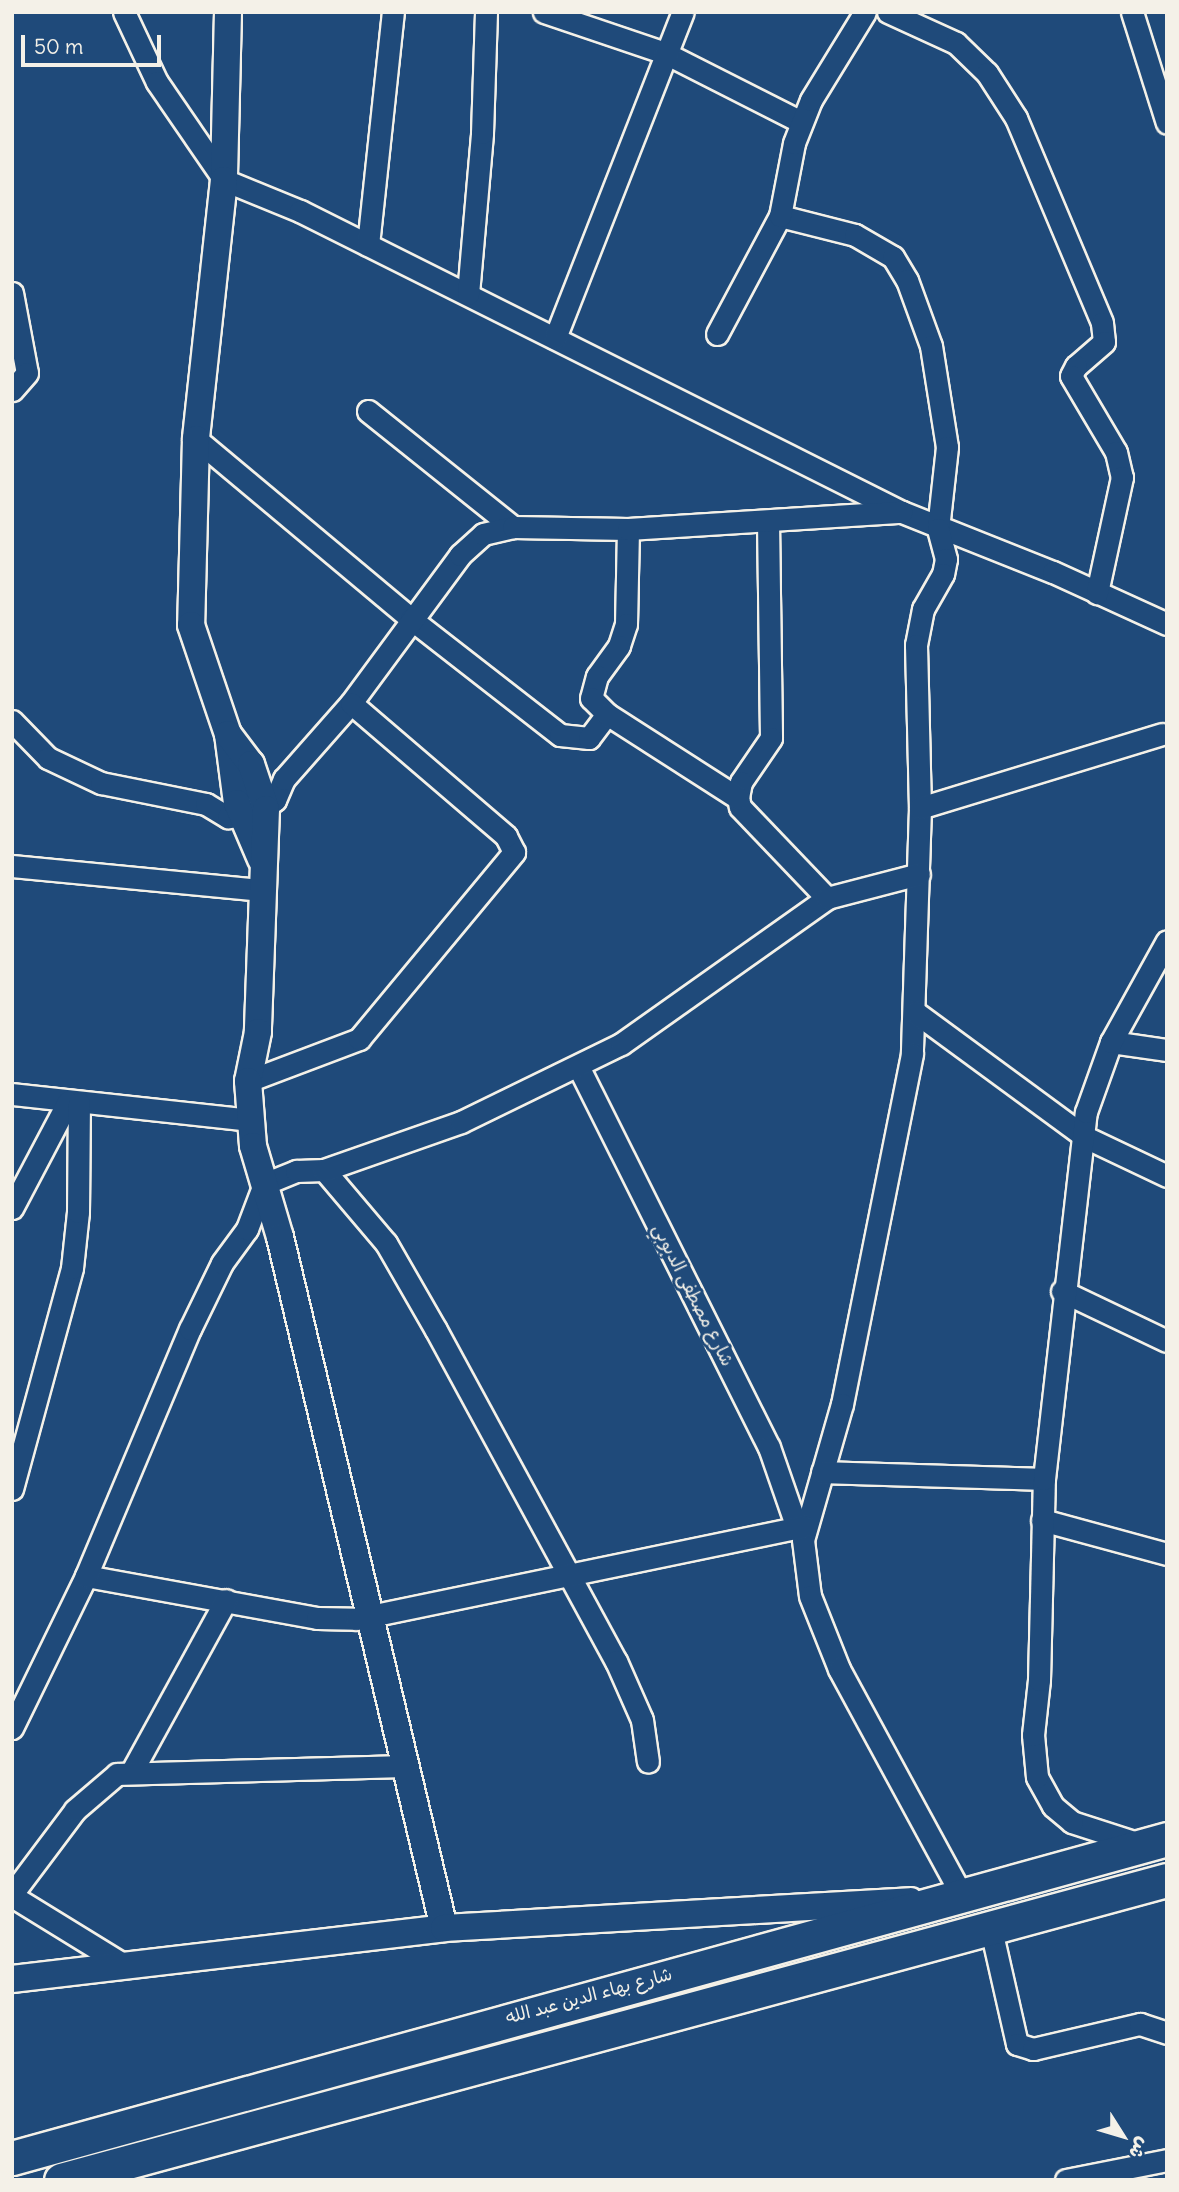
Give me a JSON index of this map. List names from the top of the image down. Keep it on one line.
{"streets":{"main road":["شارع بهاء الدين عبد الله"],"street":["شارع مصطفى الدبوبي"]},"scale_bar":"50 m","north":"bottom right"}
